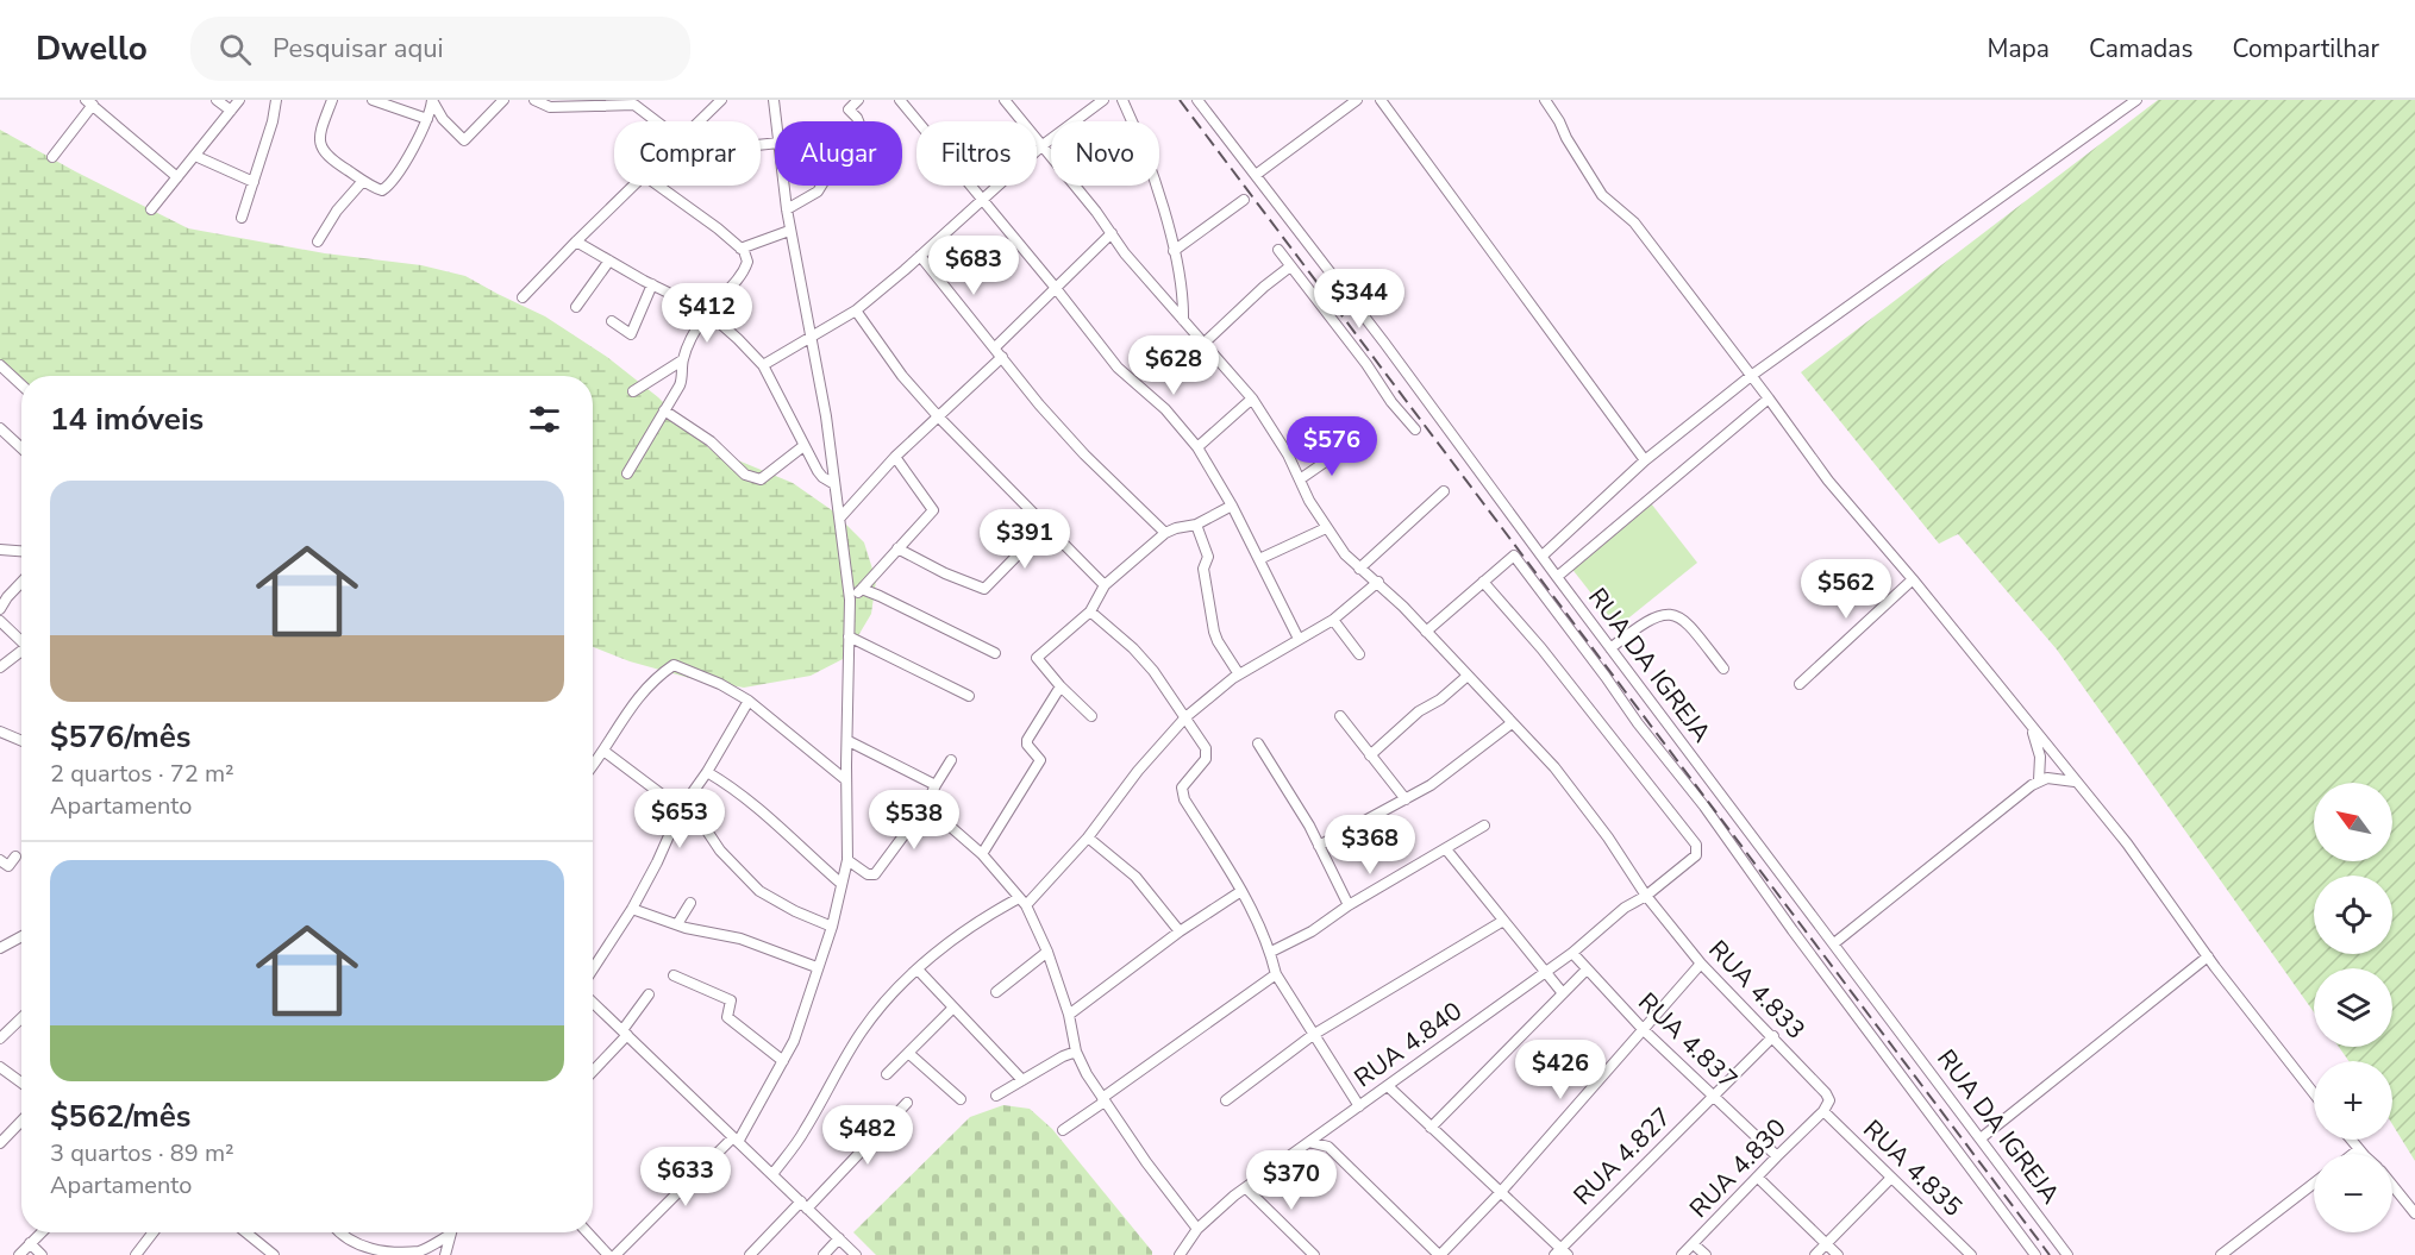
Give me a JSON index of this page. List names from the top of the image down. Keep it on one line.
{"streets":{"street":["RUA DA IGREJA","RUA 4.833","RUA 4.837","RUA 4.840","RUA 4.827","RUA 4.830","RUA 4.835"]},"crossings":[["RUA DA IGREJA","RUA 4.840"],["RUA 4.833","RUA 4.840"],["RUA 4.833","RUA 4.827"],["RUA 4.833","RUA 4.830"],["RUA 4.833","RUA 4.835"],["RUA 4.837","RUA 4.840"],["RUA 4.837","RUA 4.827"],["RUA 4.837","RUA 4.830"],["RUA 4.830","RUA 4.835"]],"north":"top left","page":{"header":"Dwello","search":"Pesquisar aqui","nav":["Mapa","Camadas","Compartilhar"],"chip":["Comprar","Alugar","Filtros","Novo"],"price":["$683","$344","$412","$628","$576","$391","$562","$653","$538","$368","$426","$482","$633","$370"],"heading":"14 imóveis","list":[{"name":"$576/mês","note":"2 quartos · 72 m² · Apartamento"},{"name":"$562/mês","note":"3 quartos · 89 m² · Apartamento"}],"map_buttons":["+","−"]}}
